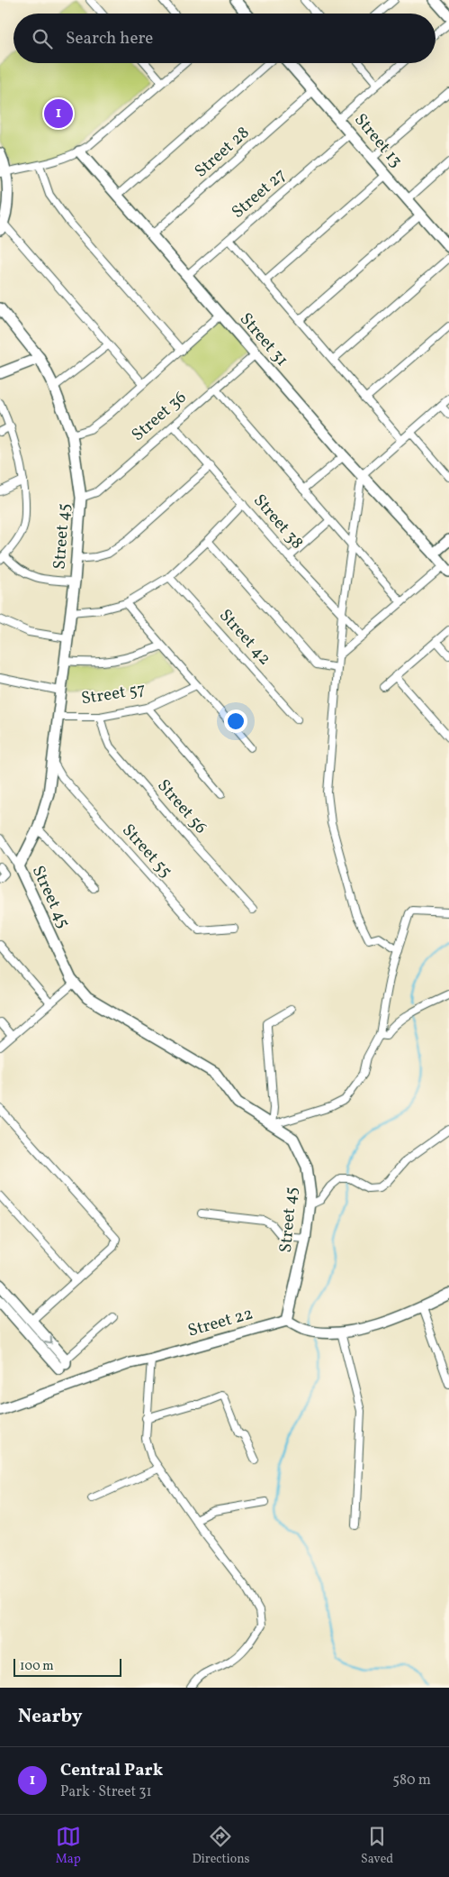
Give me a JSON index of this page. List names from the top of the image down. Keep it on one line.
{"streets":{"street":["Street 13","Street 28","Street 27","Street 31","Street 36","Street 38","Street 45","Street 42","Street 57","Street 56","Street 55","Street 22"]},"crossings":[["Street 13","Street 28"],["Street 13","Street 27"],["Street 28","Street 31"],["Street 27","Street 31"],["Street 31","Street 36"],["Street 36","Street 38"],["Street 36","Street 45"],["Street 45","Street 57"],["Street 45","Street 55"],["Street 45","Street 22"],["Street 57","Street 56"]],"scale_bar":"100 m","page":{"search":"Search here","pins":"1","scale":"100 m","heading":"Nearby","list":[{"mark":"1","name":"Central Park","note":"Park · Street 31","value":"580 m"}],"nav":["Map","Directions","Saved"]}}
